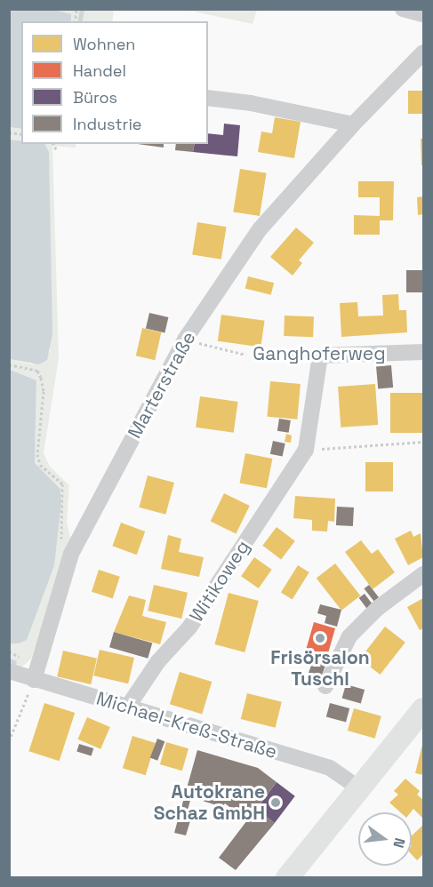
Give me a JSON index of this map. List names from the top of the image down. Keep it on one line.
{"streets":{"street":["Ganghoferweg","Marterstraße","Witikoweg","Michael-Kreß-Straße"]},"crossings":[["Ganghoferweg","Marterstraße"],["Ganghoferweg","Witikoweg"],["Marterstraße","Michael-Kreß-Straße"],["Witikoweg","Michael-Kreß-Straße"]],"places":["Frisörsalon Tuschl","Autokrane Schaz GmbH"],"legend":["Wohnen","Handel","Büros","Industrie"],"north":"right"}
